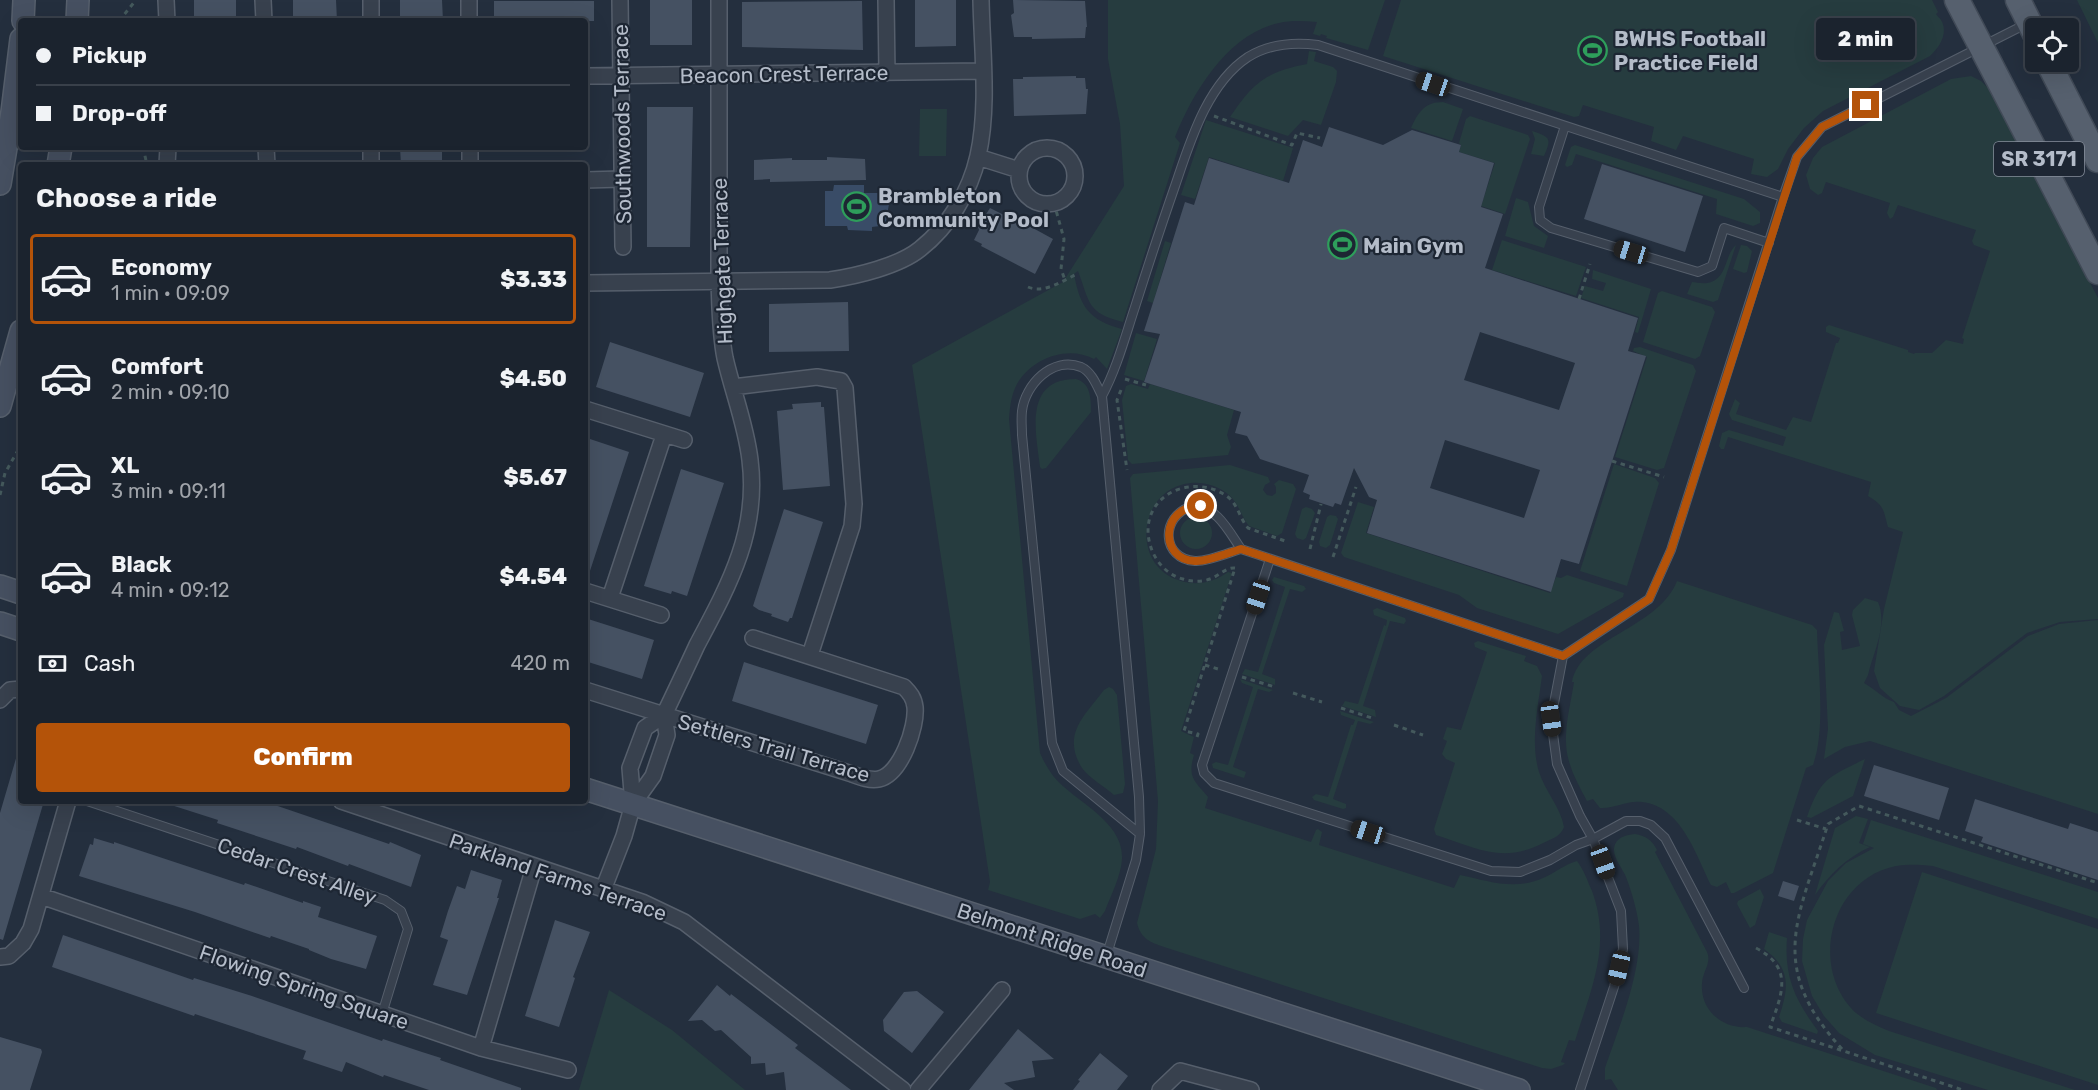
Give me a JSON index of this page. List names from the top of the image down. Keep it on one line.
{"streets":{"main road":["SR 3171","Belmont Ridge Road"],"street":["Beacon Crest Terrace","Southwoods Terrace","Highgate Terrace","Settlers Trail Terrace","Parkland Farms Terrace","Flowing Spring Square"],"lane":["Cedar Crest Alley"]},"crossings":[["Beacon Crest Terrace","Southwoods Terrace"],["Beacon Crest Terrace","Highgate Terrace"],["Highgate Terrace","Settlers Trail Terrace"],["Highgate Terrace","Belmont Ridge Road"],["Cedar Crest Alley","Flowing Spring Square"]],"places":{"sports":["BWHS Football Practice Field","Brambleton Community Pool","Main Gym"]},"page":{"bubble":"2 min","banner":["Pickup","Drop-off"],"heading":"Choose a ride","list":[{"name":"Economy","note":"1 min · 09:09","value":"$3.33"},{"name":"Comfort","note":"2 min · 09:10","value":"$4.50"},{"name":"XL","note":"3 min · 09:11","value":"$5.67"},{"name":"Black","note":"4 min · 09:12","value":"$4.54"}],"pay":["Cash","420 m"],"buttons":"Confirm"}}
